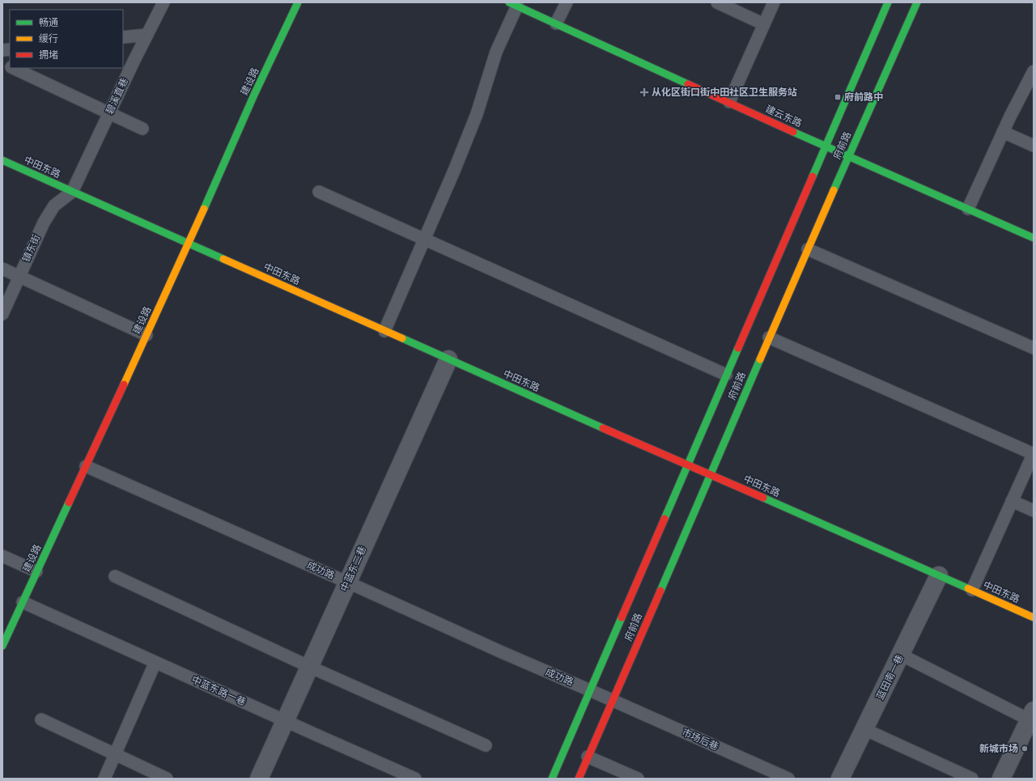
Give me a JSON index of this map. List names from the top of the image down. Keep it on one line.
{"streets":{"street":["建设路","建云东路","府前路","中田东路","中蓝东二巷","蓝田南一巷"],"lane":["碧溪直巷","镇东街","成功路","中蓝东路一巷","市场后巷"]},"crossings":[["建设路","中田东路"],["建设路","成功路"],["建设路","中蓝东路一巷"],["碧溪直巷","中田东路"],["碧溪直巷","镇东街"],["建云东路","府前路"],["府前路","中田东路"],["府前路","成功路"],["府前路","市场后巷"],["中田东路","镇东街"],["中田东路","中蓝东二巷"],["中田东路","蓝田南一巷"],["中蓝东二巷","成功路"],["中蓝东二巷","中蓝东路一巷"],["成功路","市场后巷"]],"places":{"health":["从化区街口街中田社区卫生服务站"],"transit":["府前路中"],"other":["新城市场"]},"legend":["畅通","缓行","拥堵"]}
